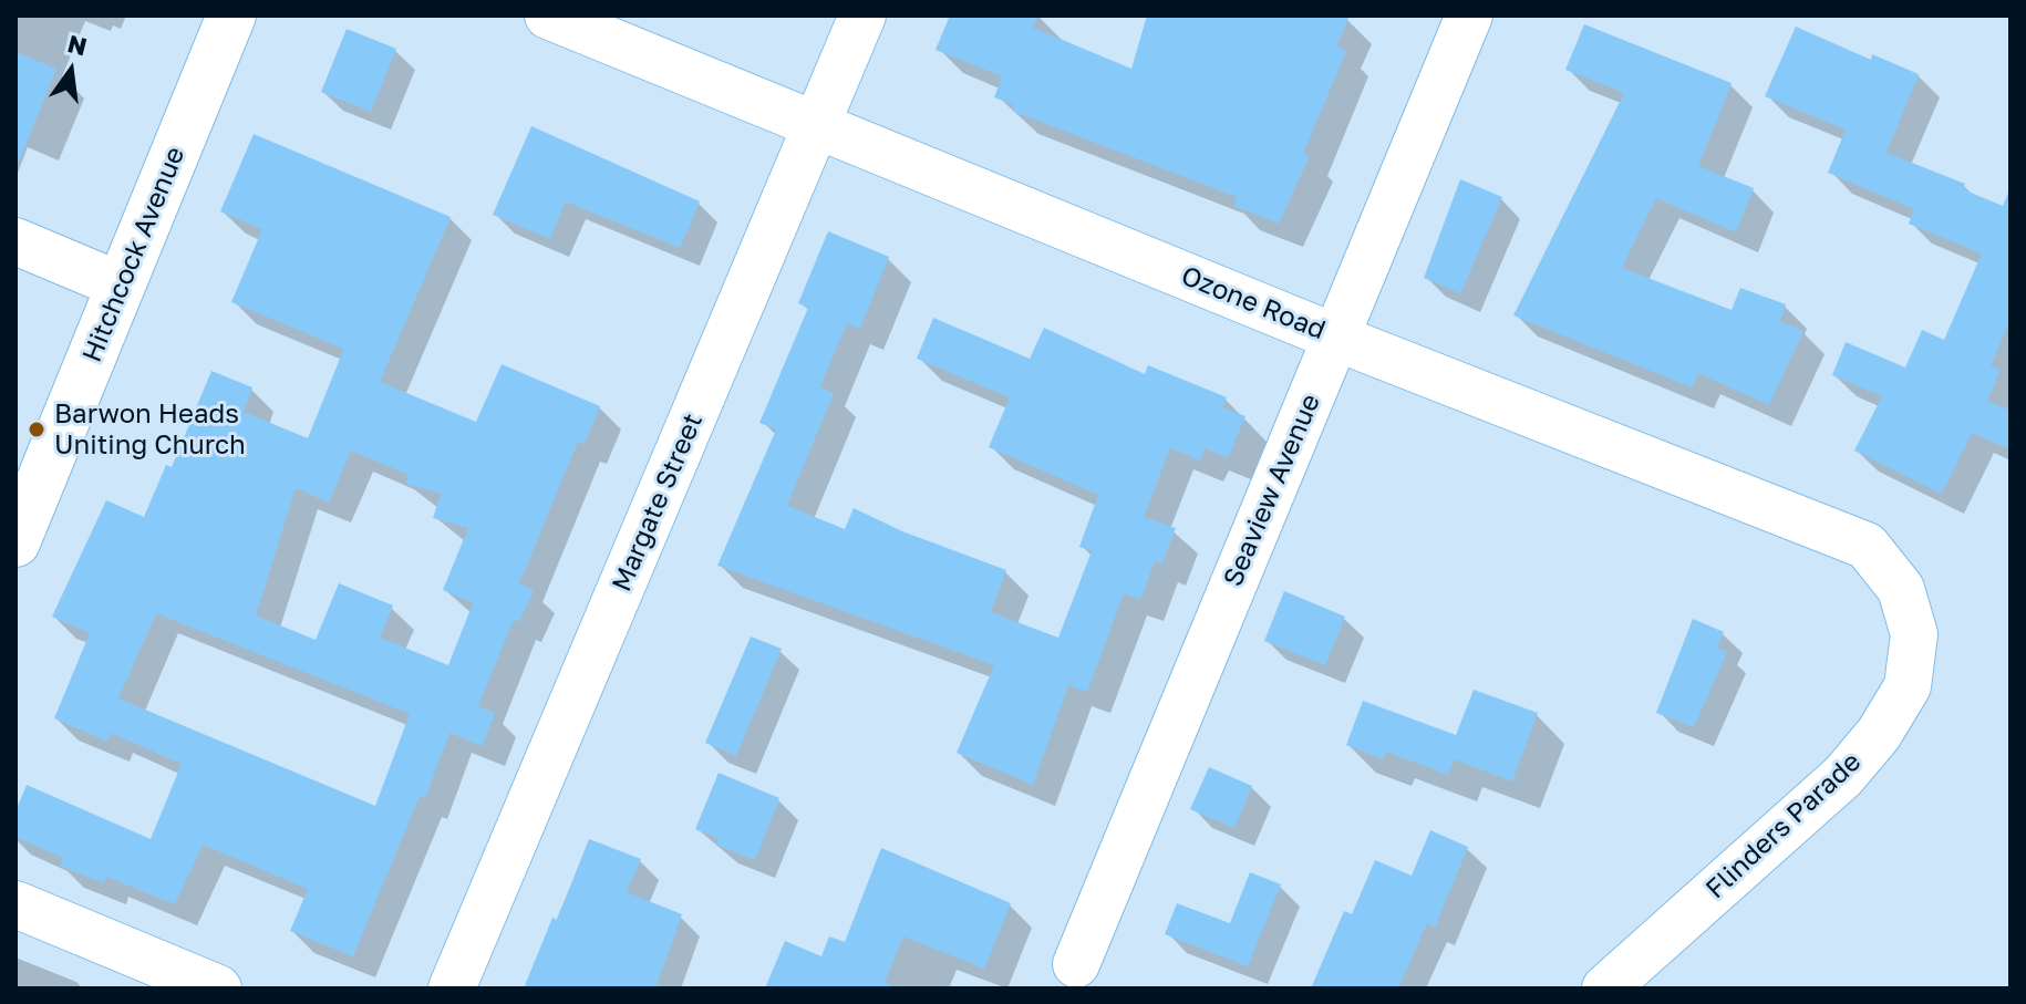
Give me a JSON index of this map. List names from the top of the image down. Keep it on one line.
{"streets":{"street":["Hitchcock Avenue","Ozone Road","Seaview Avenue","Margate Street","Flinders Parade"]},"crossings":[["Ozone Road","Seaview Avenue"],["Ozone Road","Margate Street"],["Ozone Road","Flinders Parade"]],"places":["Barwon Heads Uniting Church"],"north":"top"}
